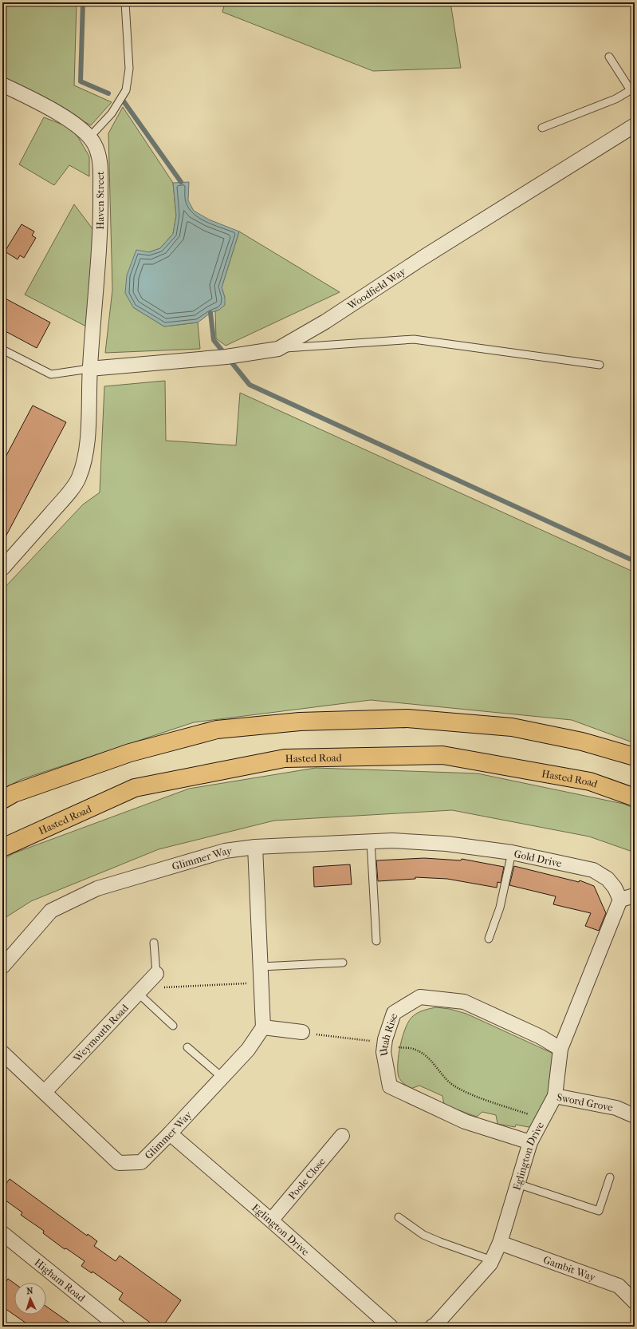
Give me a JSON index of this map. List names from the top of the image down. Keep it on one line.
{"streets":{"main road":["Hasted Road"],"street":["Haven Street","Woodfield Way","Glimmer Way","Gold Drive","Weymouth Road","Utah Rise","Sword Grove","Eglington Drive","Poole Close","Gambit Way","Higham Road"]},"crossings":[["Haven Street","Woodfield Way"],["Glimmer Way","Gold Drive"],["Glimmer Way","Weymouth Road"],["Glimmer Way","Eglington Drive"],["Utah Rise","Sword Grove"],["Utah Rise","Eglington Drive"],["Sword Grove","Eglington Drive"],["Eglington Drive","Poole Close"],["Eglington Drive","Gambit Way"]],"north":"top"}
